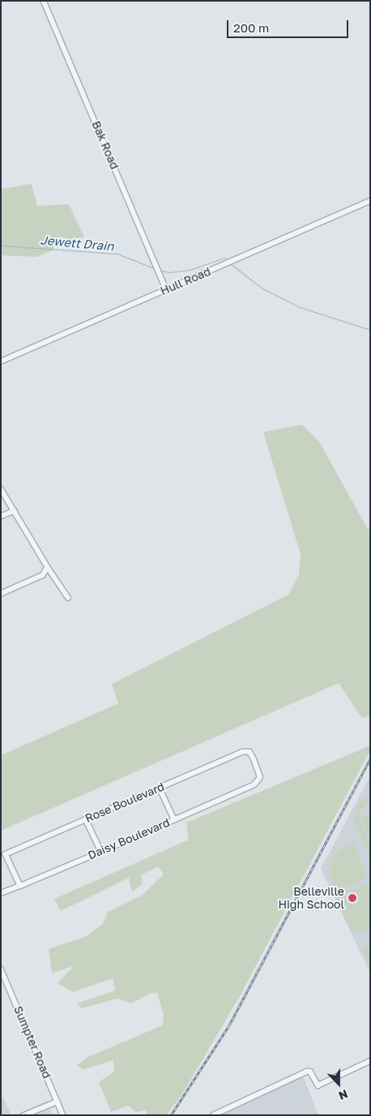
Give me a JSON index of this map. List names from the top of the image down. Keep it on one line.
{"streets":{"street":["Bak Road","Hull Road","Rose Boulevard","Daisy Boulevard","Sumpter Road"]},"crossings":[["Bak Road","Hull Road"],["Rose Boulevard","Daisy Boulevard"]],"water":["Jewett Drain"],"places":["Belleville High School"],"scale_bar":"200 m","north":"bottom"}
